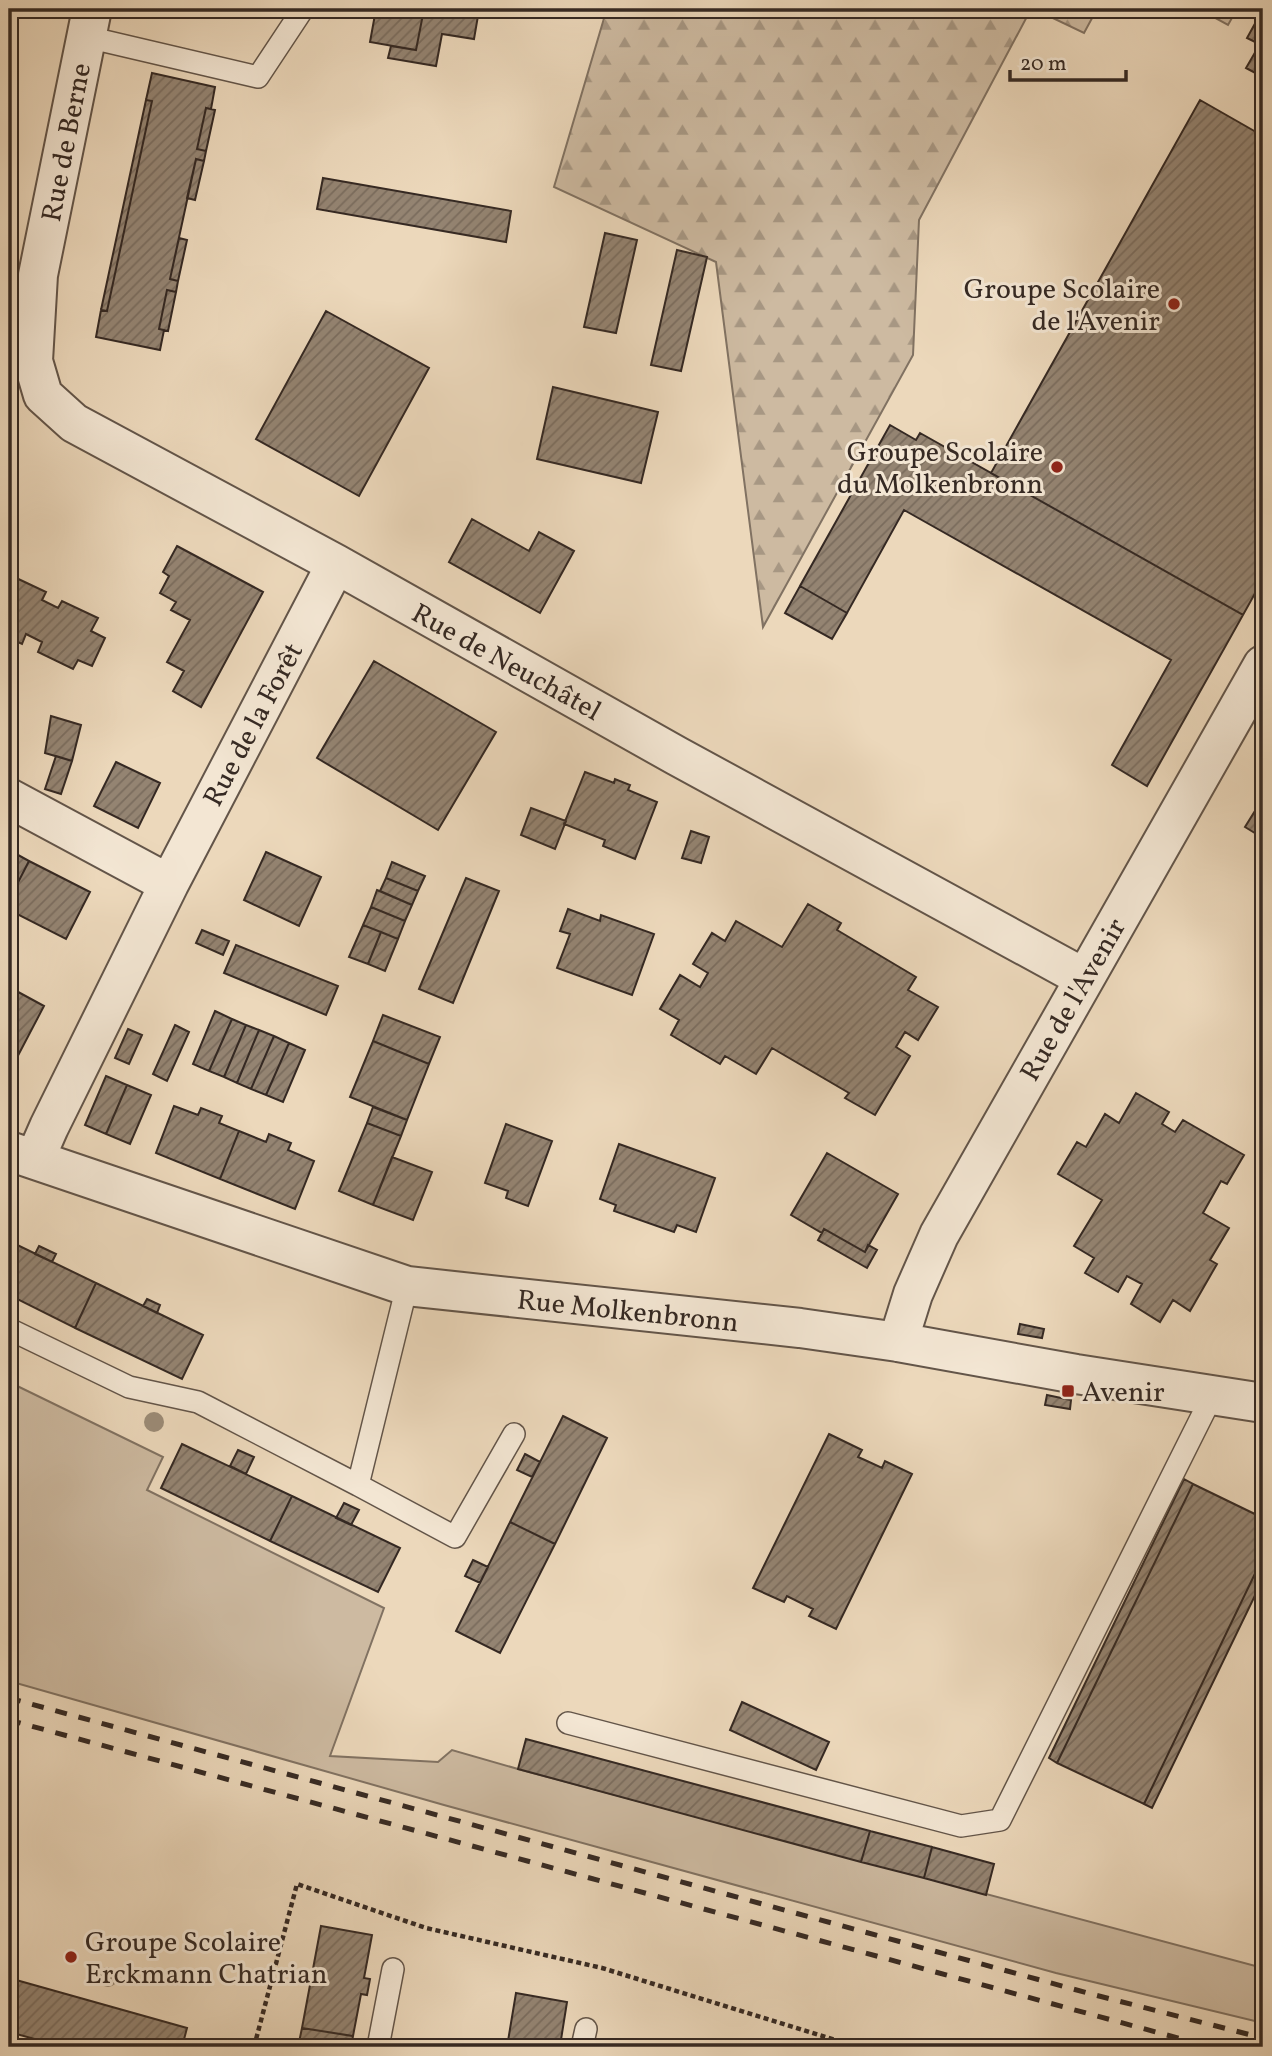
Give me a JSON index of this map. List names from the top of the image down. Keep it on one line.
{"streets":{"street":["Rue de Berne","Rue de Neuchâtel","Rue de la Forêt","Rue de l'Avenir","Rue Molkenbronn"]},"crossings":[["Rue de Berne","Rue de Neuchâtel"],["Rue de Neuchâtel","Rue de la Forêt"],["Rue de Neuchâtel","Rue de l'Avenir"],["Rue de la Forêt","Rue Molkenbronn"],["Rue de l'Avenir","Rue Molkenbronn"]],"places":{"other":["Groupe Scolaire de l'Avenir","Groupe Scolaire du Molkenbronn","Groupe Scolaire Erckmann Chatrian"],"transit":["Avenir"]},"scale_bar":"20 m"}
